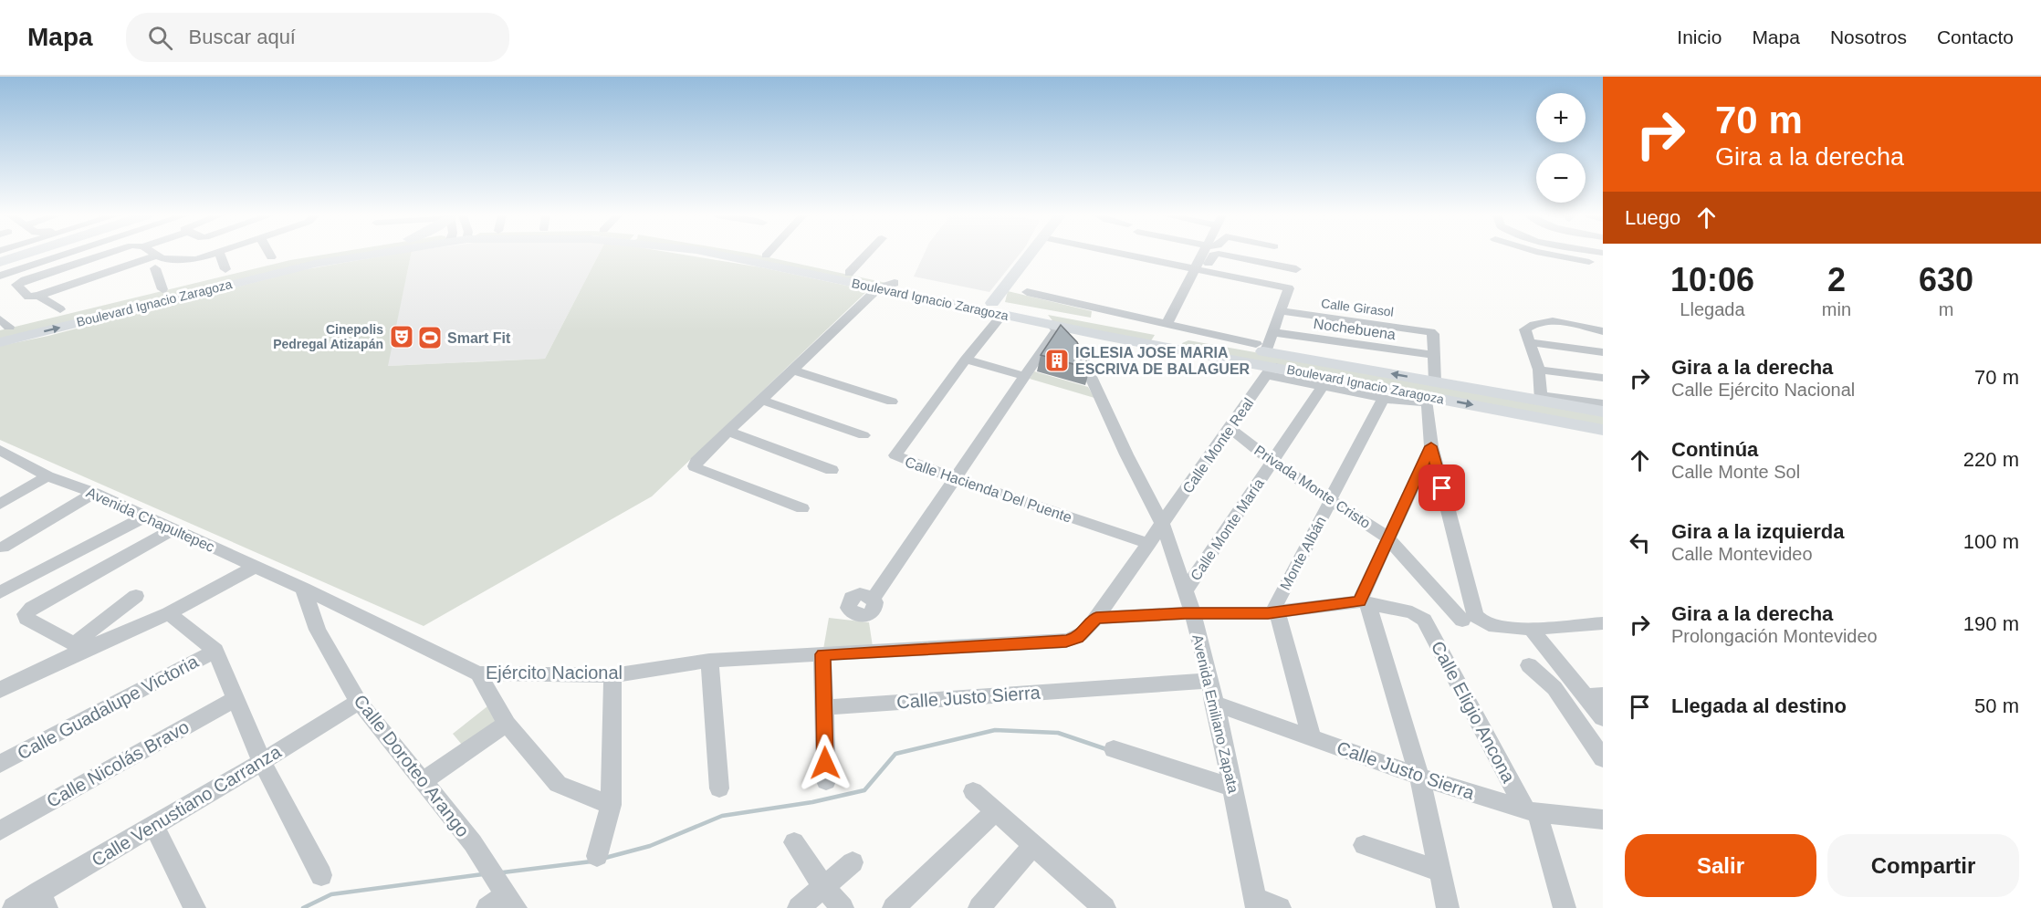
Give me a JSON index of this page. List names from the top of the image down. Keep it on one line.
{"streets":{"main road":["Boulevard Ignacio Zaragoza"],"street":["Calle Girasol","Nochebuena","Calle Monte Real","Privada Monte Cristo","Calle Hacienda Del Puente","Avenida Chapultepec","Calle Monte María","Monte Albán","Ejército Nacional","Calle Justo Sierra","Calle Guadalupe Victoria","Calle Eligio Ancona","Avenida Emiliano Zapata","Calle Nicolás Bravo","Calle Doroteo Arango","Calle Venustiano Carranza"]},"crossings":[["Boulevard Ignacio Zaragoza","Calle Monte Real"],["Boulevard Ignacio Zaragoza","Avenida Emiliano Zapata"],["Calle Girasol","Nochebuena"],["Calle Monte Real","Privada Monte Cristo"],["Calle Monte Real","Avenida Emiliano Zapata"],["Privada Monte Cristo","Calle Monte María"],["Privada Monte Cristo","Monte Albán"],["Avenida Chapultepec","Ejército Nacional"],["Avenida Chapultepec","Calle Doroteo Arango"],["Calle Monte María","Avenida Emiliano Zapata"],["Ejército Nacional","Calle Doroteo Arango"],["Calle Justo Sierra","Calle Eligio Ancona"],["Calle Justo Sierra","Avenida Emiliano Zapata"],["Calle Doroteo Arango","Calle Venustiano Carranza"]],"places":{"theatre":["Cinepolis Pedregal Atizapán"],"sports":["Smart Fit"],"building":["IGLESIA JOSE MARIA ESCRIVA DE BALAGUER"]},"page":{"header":"Mapa","search":"Buscar aquí","nav":["Inicio","Mapa","Nosotros","Contacto"],"turn":["70 m","Gira a la derecha"],"map_buttons":["+","−"],"then":"Luego","eta":["10:06","Llegada","2","min","630","m"],"list":[{"name":"Gira a la derecha","note":"Calle Ejército Nacional","value":"70 m"},{"name":"Continúa","note":"Calle Monte Sol","value":"220 m"},{"name":"Gira a la izquierda","note":"Calle Montevideo","value":"100 m"},{"name":"Gira a la derecha","note":"Prolongación Montevideo","value":"190 m"},{"name":"Llegada al destino","value":"50 m"}],"buttons":["Salir","Compartir"]}}
